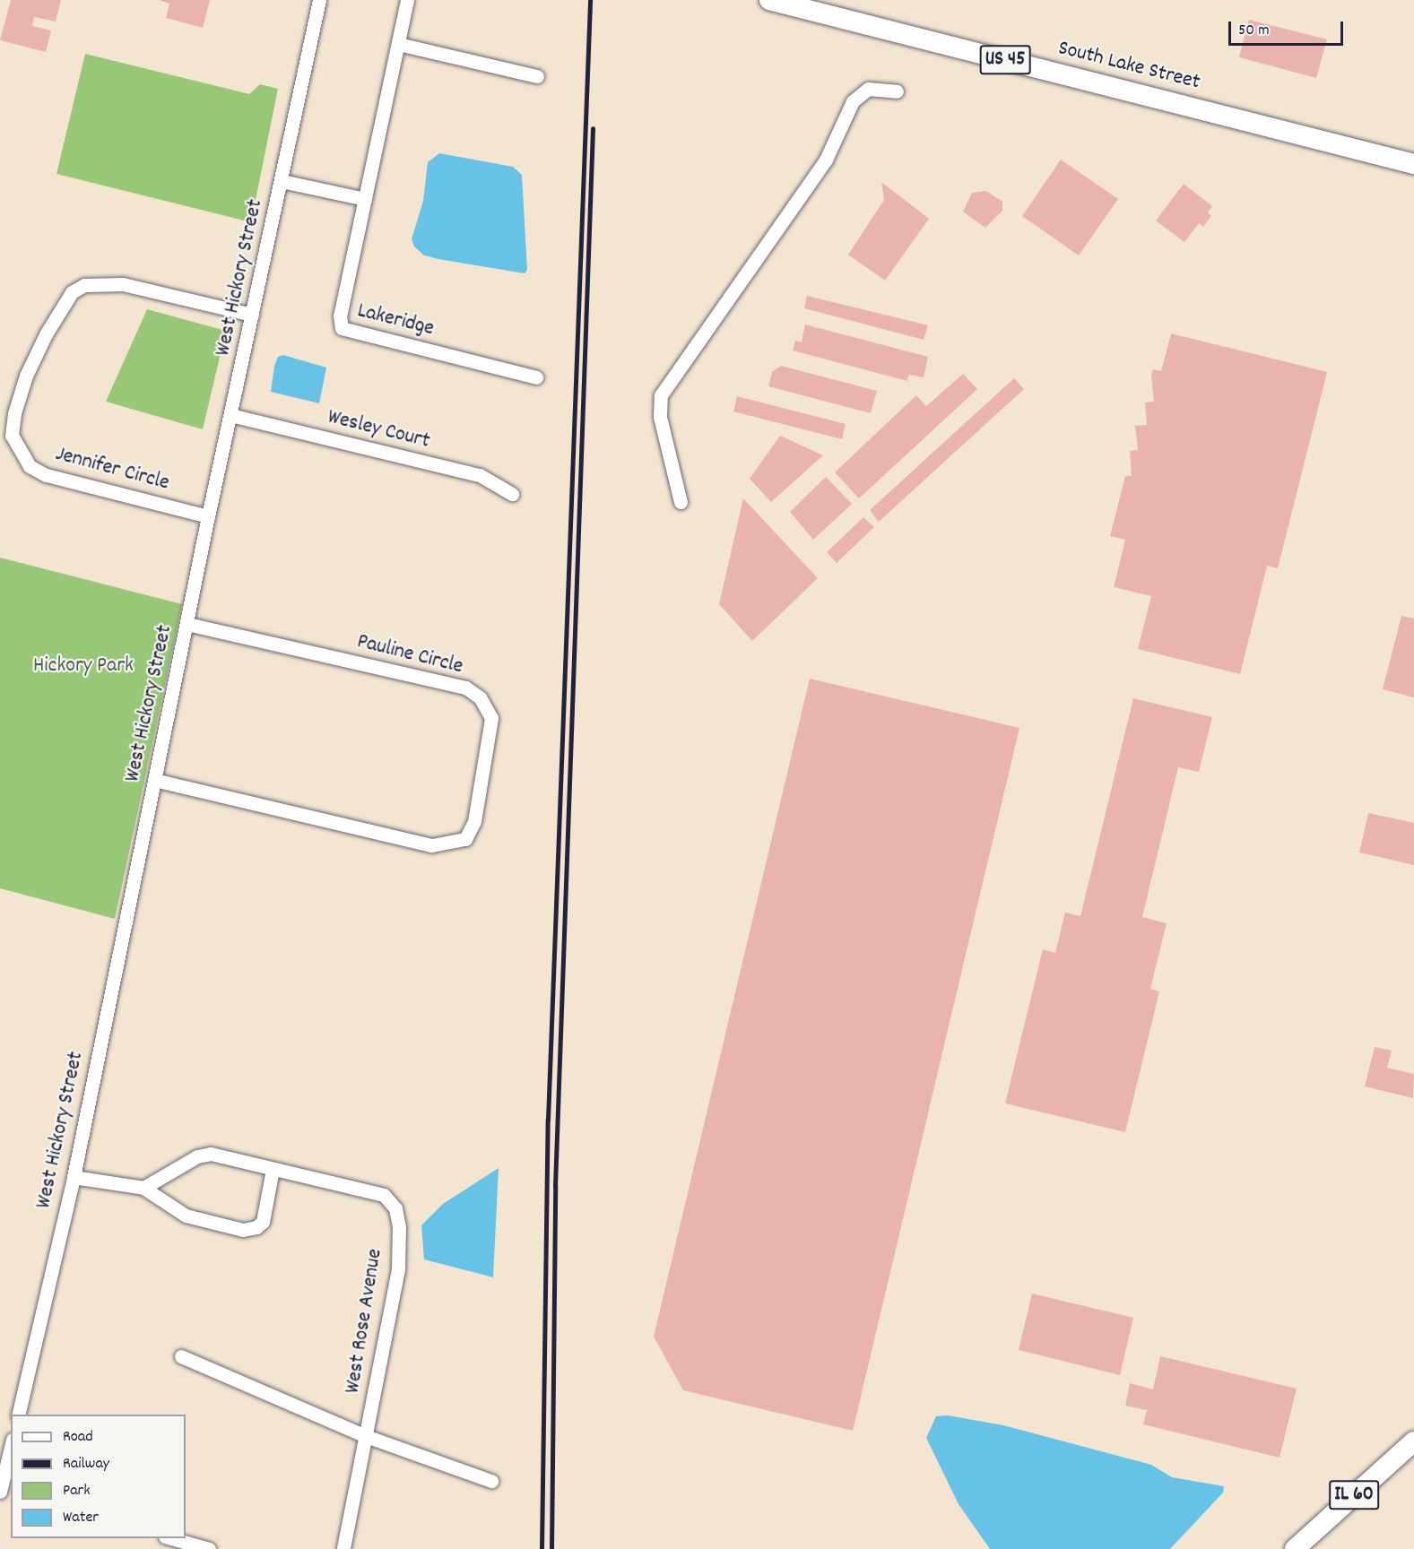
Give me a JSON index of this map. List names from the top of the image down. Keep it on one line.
{"streets":{"main road":["US 45","South Lake Street","IL 60"],"street":["West Hickory Street","Lakeridge","Wesley Court","Jennifer Circle","Pauline Circle","West Rose Avenue"]},"crossings":[["West Hickory Street","Wesley Court"],["West Hickory Street","Jennifer Circle"],["West Hickory Street","Pauline Circle"]],"parks":["Hickory Park"],"legend":["Road","Railway","Park","Water"],"scale_bar":"50 m"}
